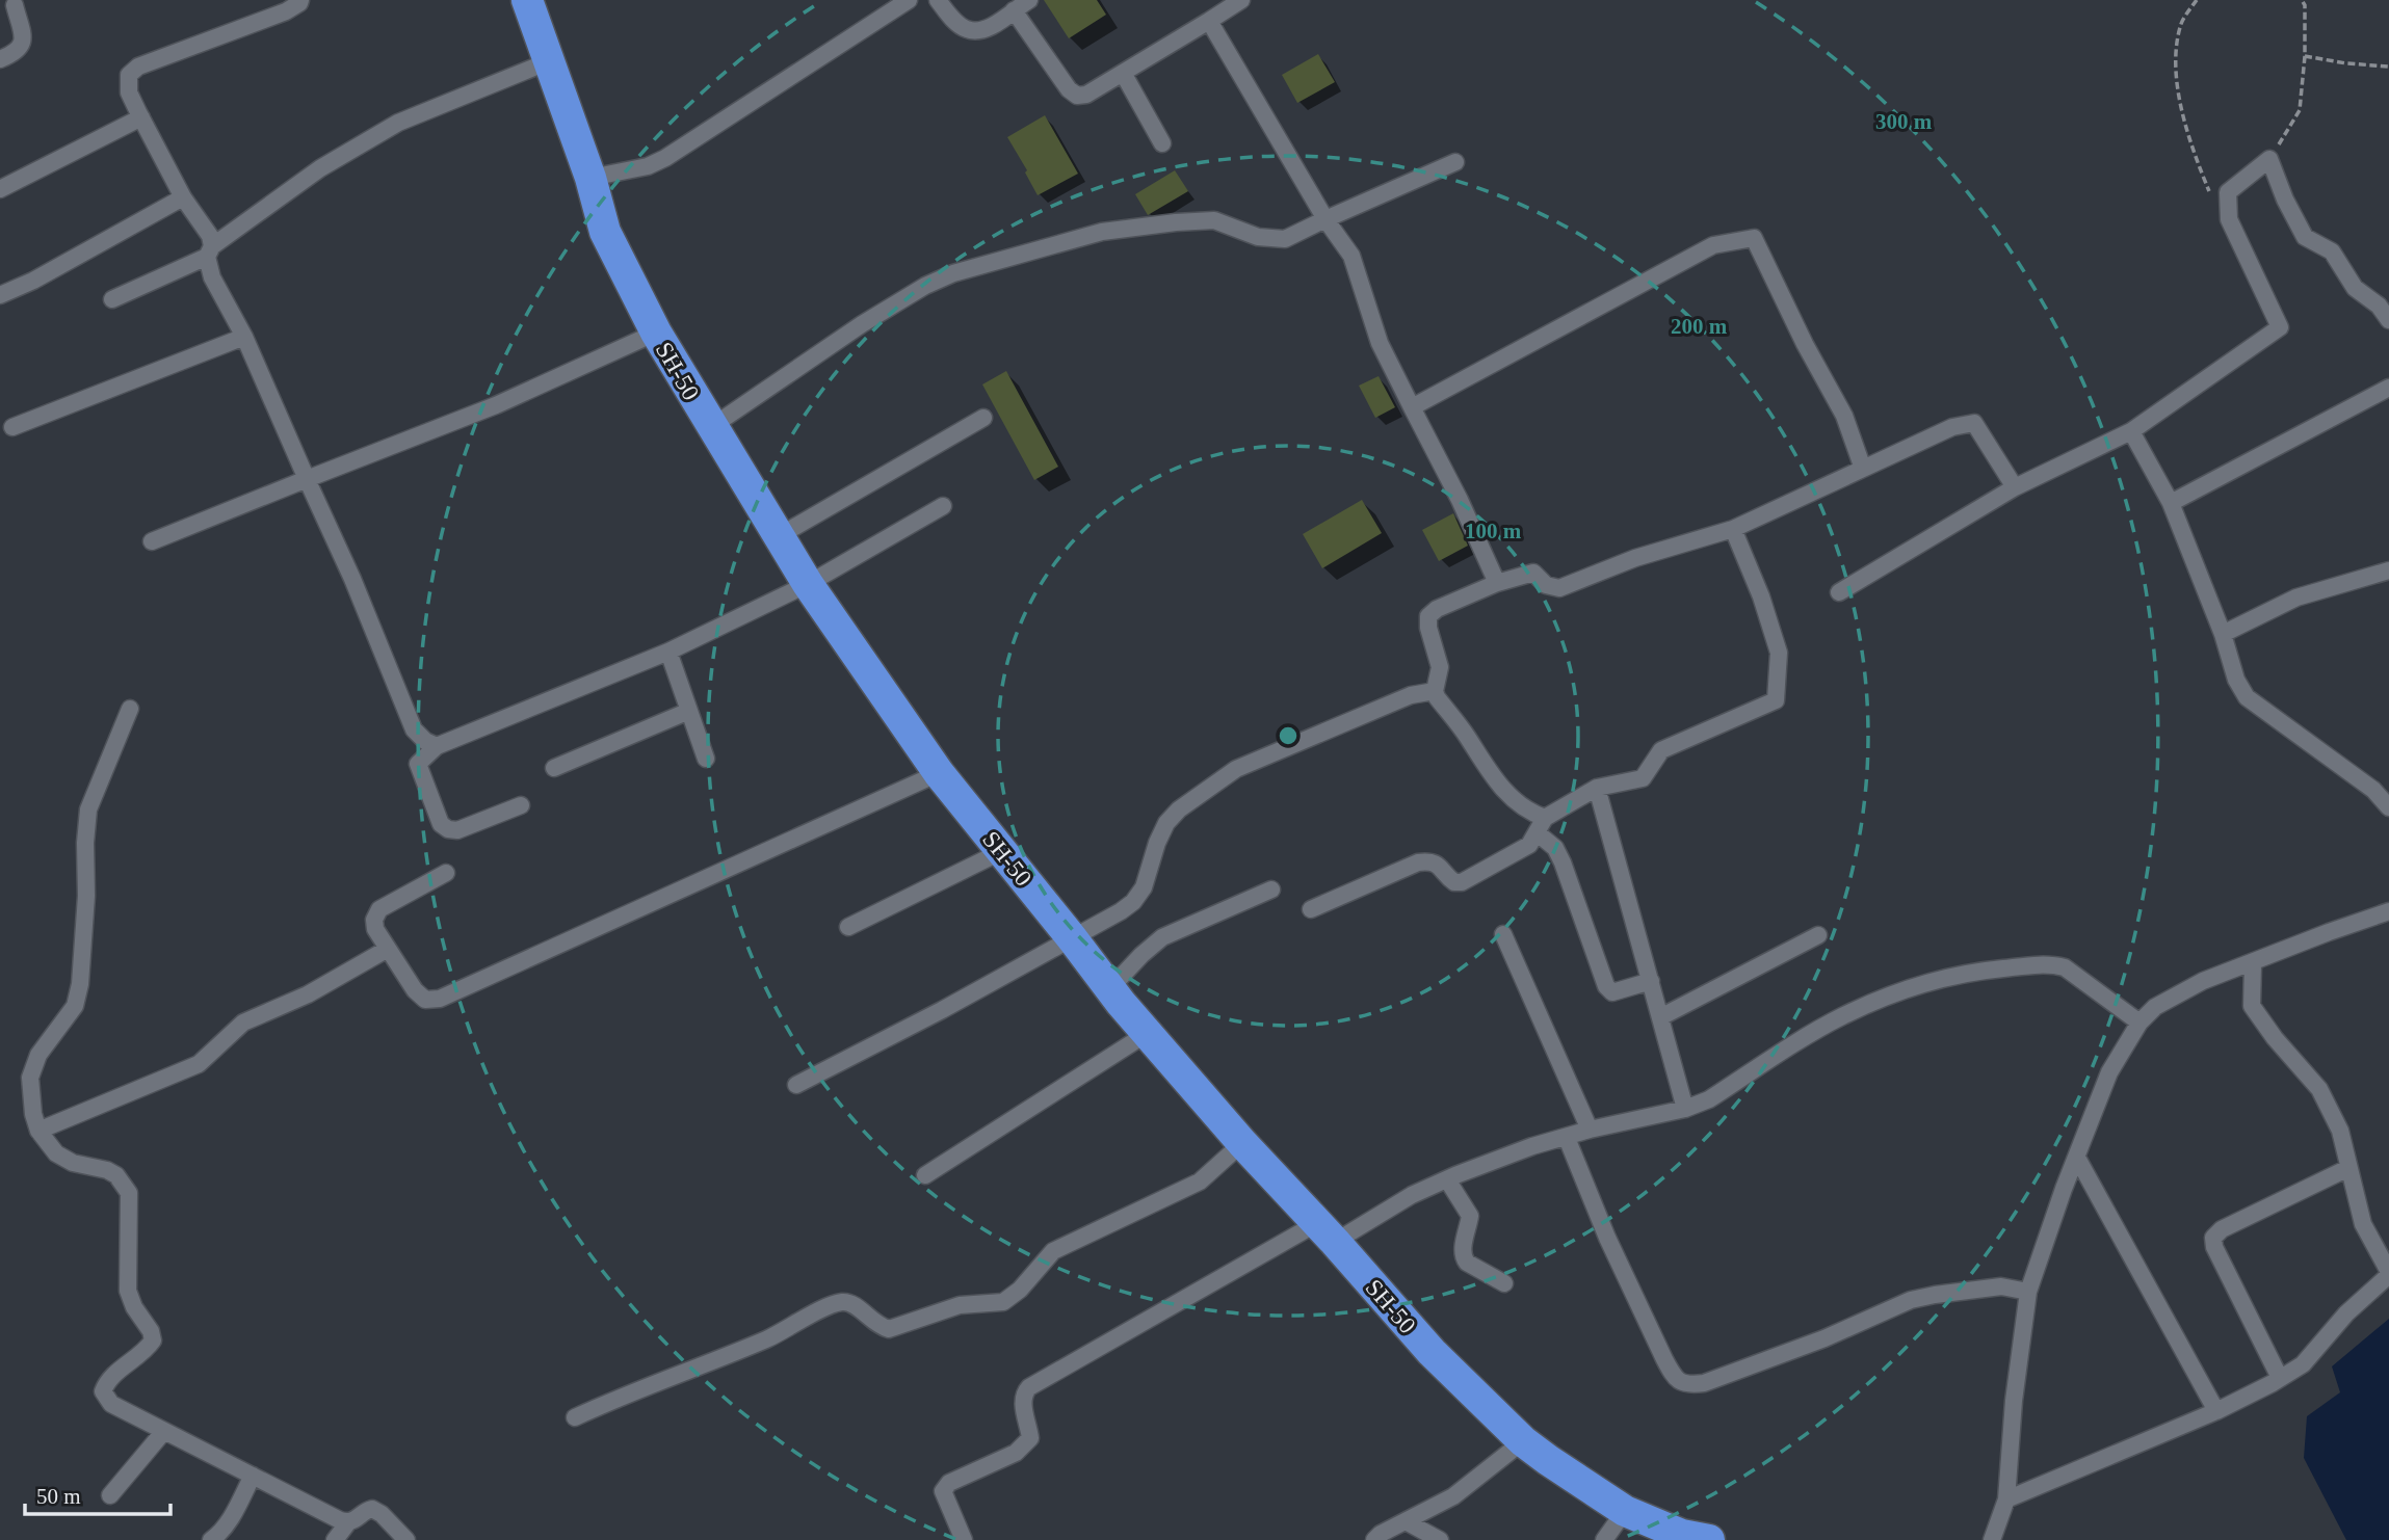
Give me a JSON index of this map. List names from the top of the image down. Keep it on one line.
{"streets":{"highway":["SH-50"]},"scale_bar":"50 m","rings":["300 m","200 m","100 m"]}
